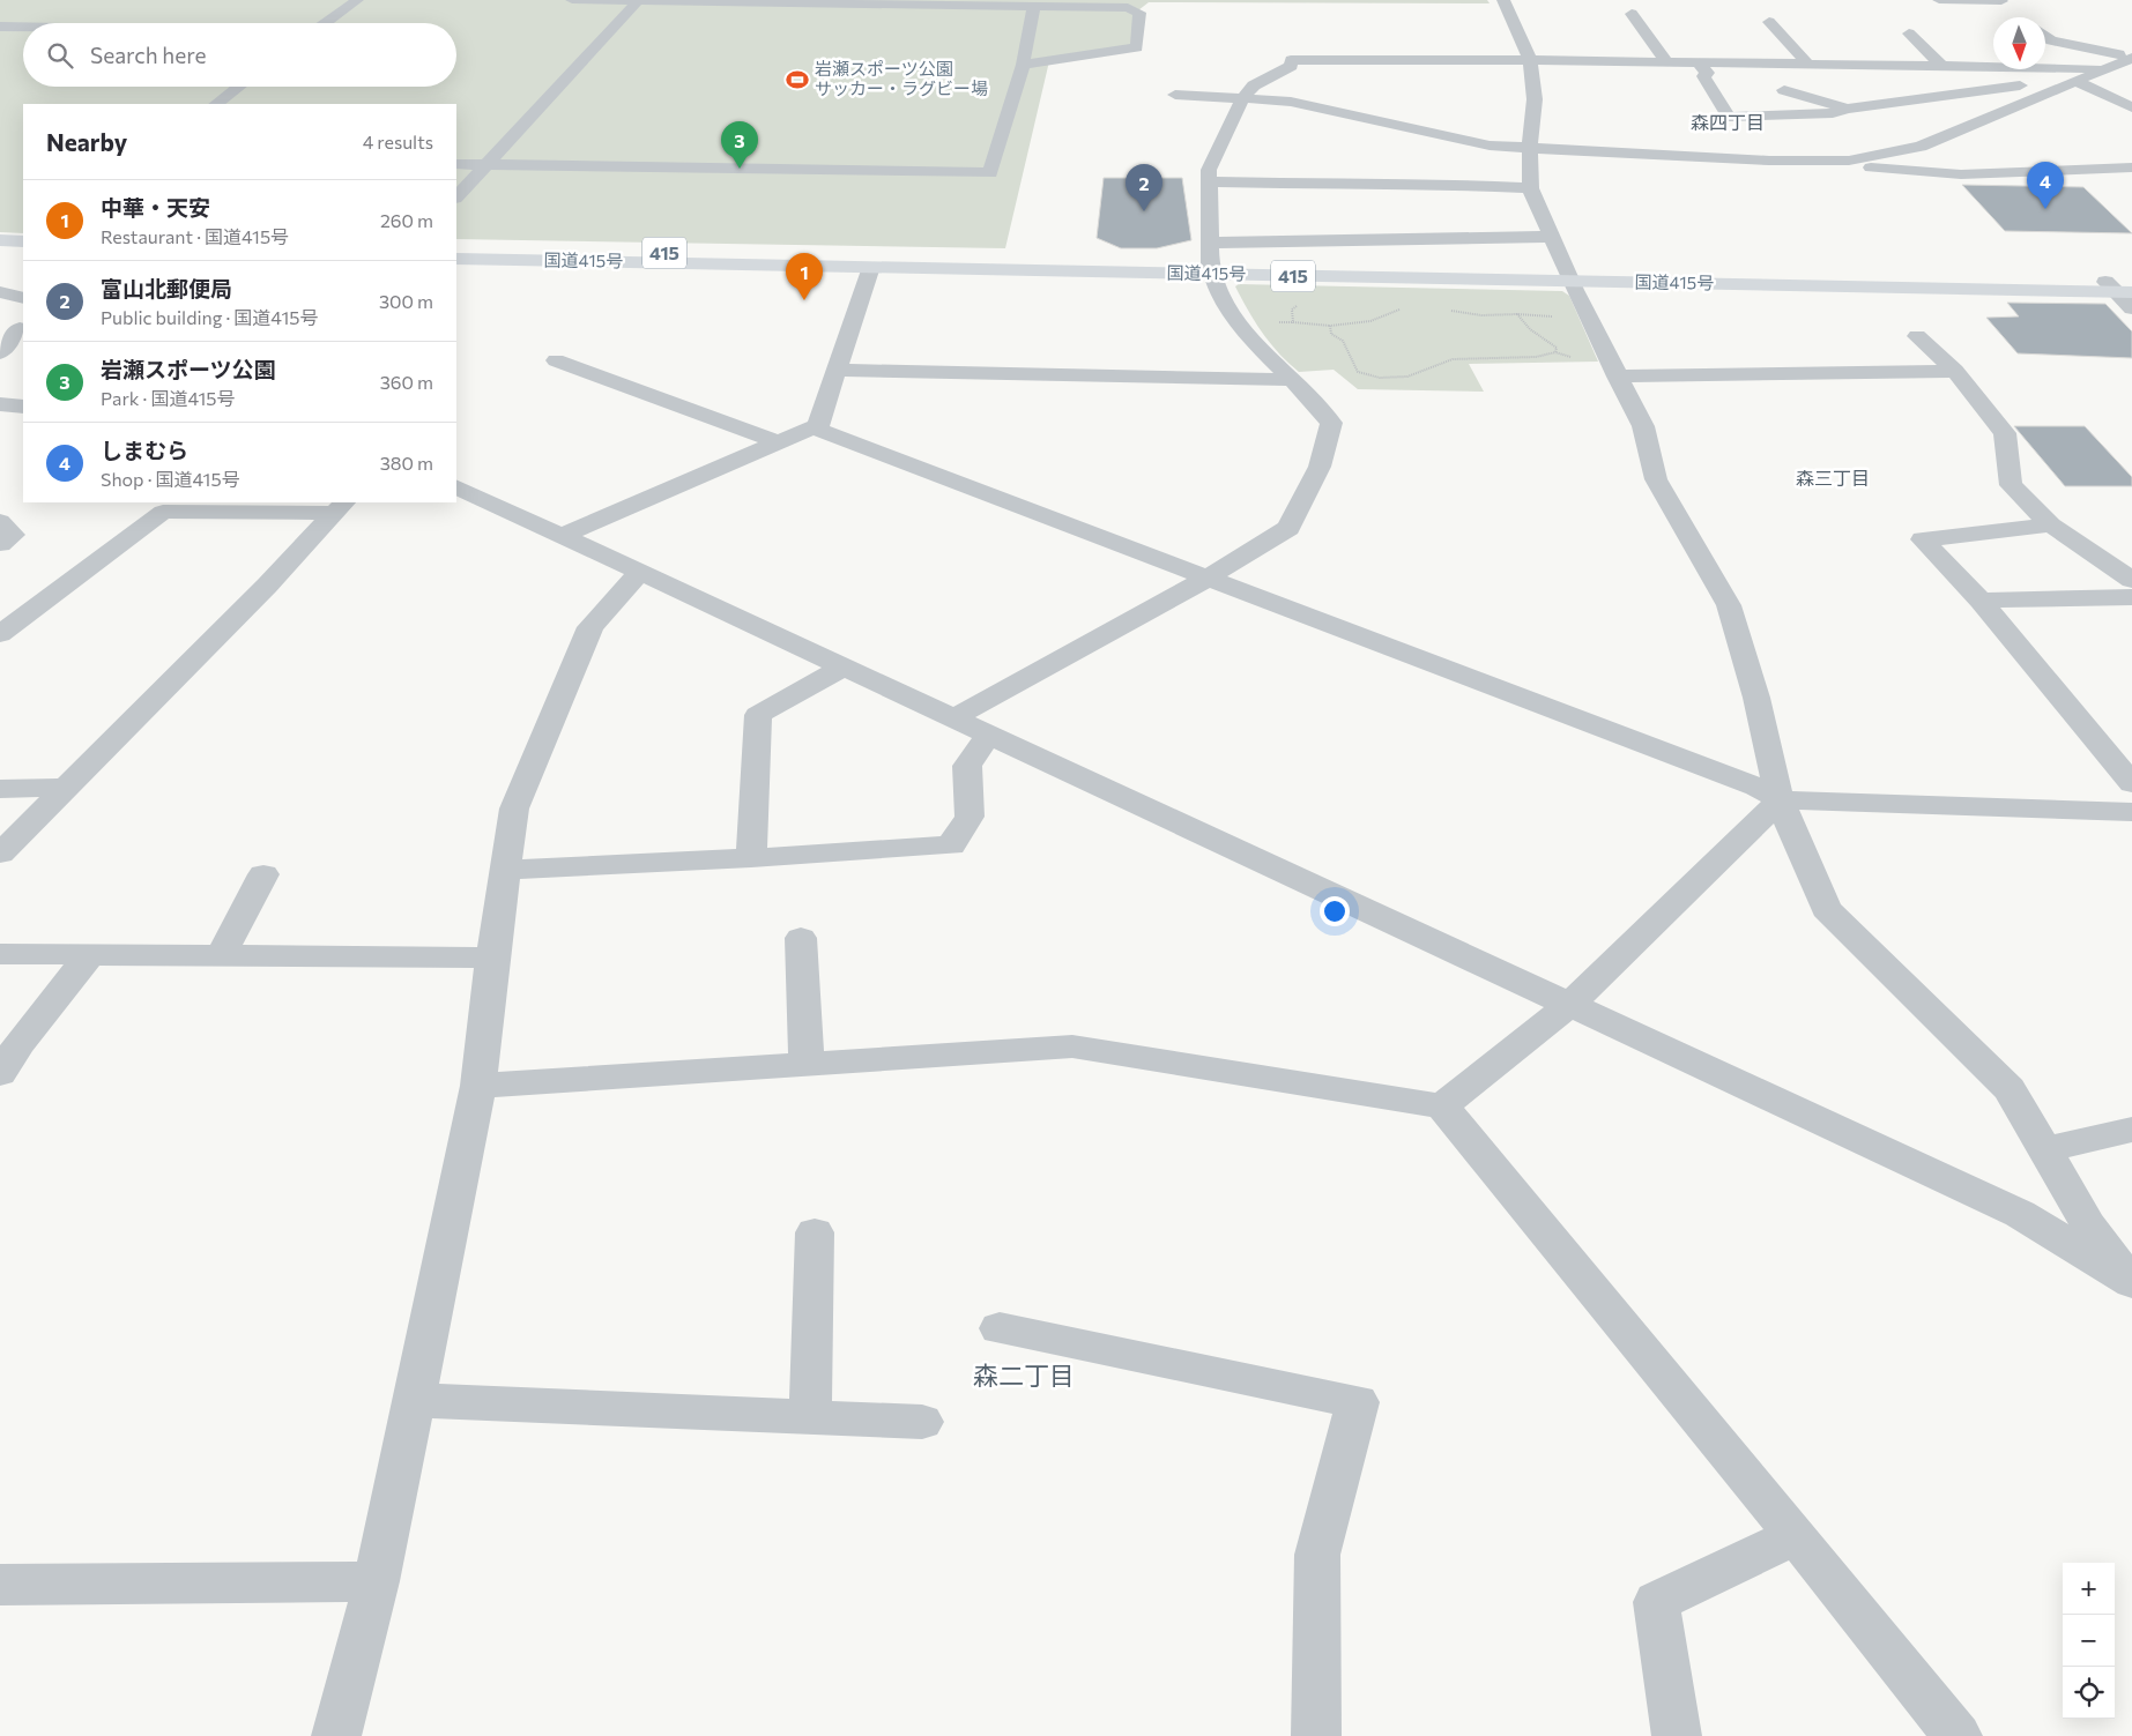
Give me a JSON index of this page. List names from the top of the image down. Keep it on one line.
{"streets":{"highway":["415","国道415号"]},"districts":["森四丁目","森三丁目","森二丁目"],"places":{"sports":["岩瀬スポーツ公園 サッカー・ラグビー場"]},"north":"bottom","page":{"search":"Search here","heading":["Nearby","4 results"],"pins":["3","4","2","1"],"list":[{"mark":"1","name":"中華・天安","note":"Restaurant · 国道415号","value":"260 m"},{"mark":"2","name":"富山北郵便局","note":"Public building · 国道415号","value":"300 m"},{"mark":"3","name":"岩瀬スポーツ公園","note":"Park · 国道415号","value":"360 m"},{"mark":"4","name":"しまむら","note":"Shop · 国道415号","value":"380 m"}],"map_buttons":["+","−"]}}
